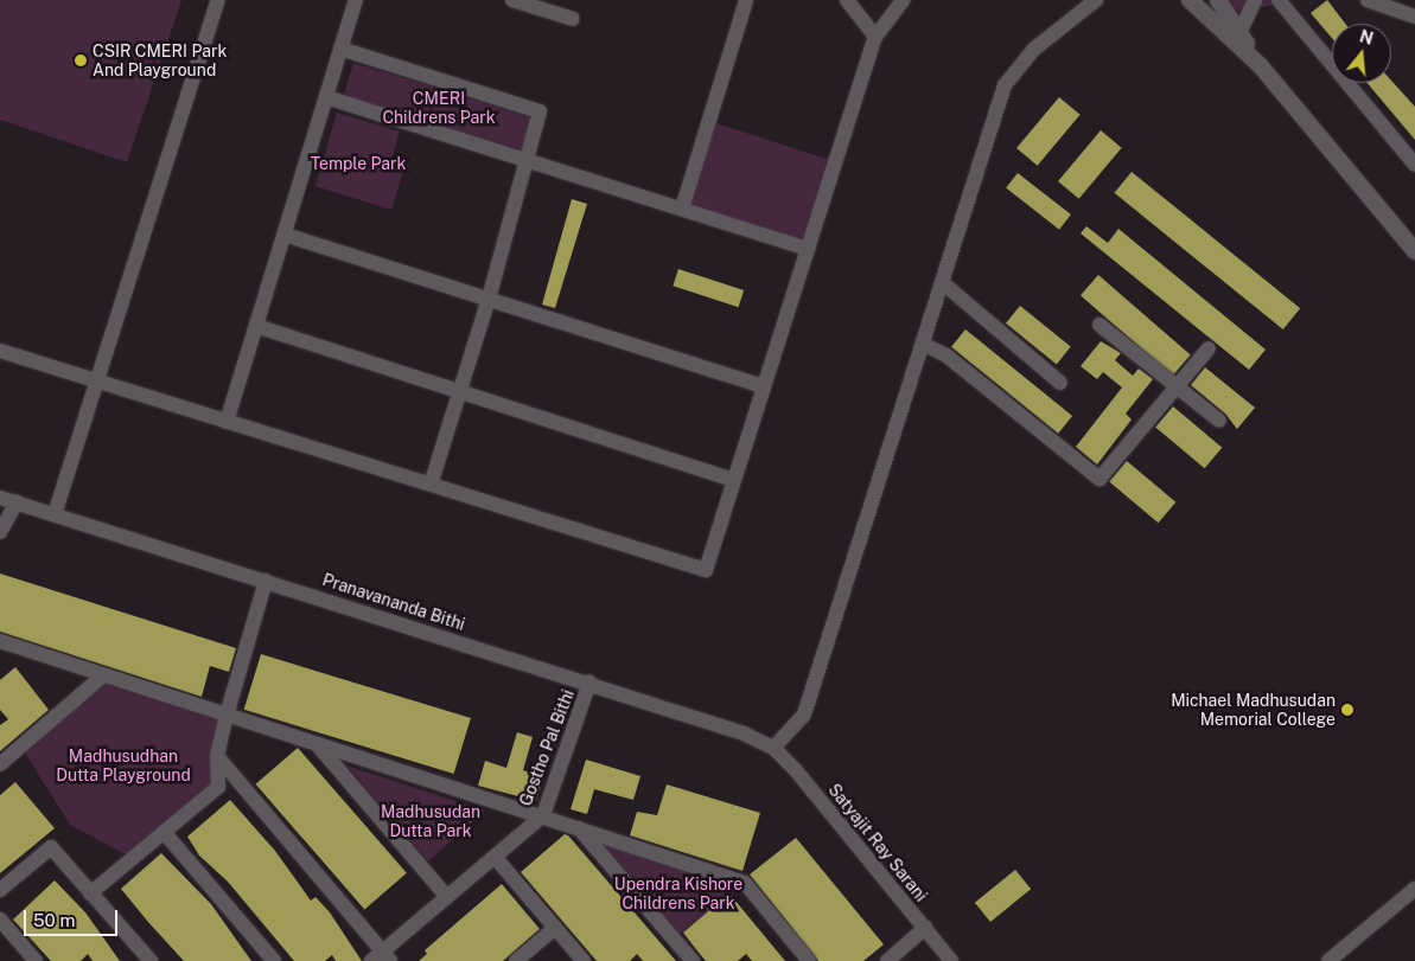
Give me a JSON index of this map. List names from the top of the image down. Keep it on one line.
{"streets":{"street":["Pranavananda Bithi","Gostho Pal Bithi","Satyajit Ray Sarani"]},"crossings":[["Pranavananda Bithi","Gostho Pal Bithi"],["Pranavananda Bithi","Satyajit Ray Sarani"]],"parks":["CMERI Childrens Park","Temple Park","Madhusudhan Dutta Playground","Madhusudan Dutta Park","Upendra Kishore Childrens Park"],"places":["CSIR CMERI Park And Playground","Michael Madhusudan Memorial College"],"scale_bar":"50 m","north":"top"}
